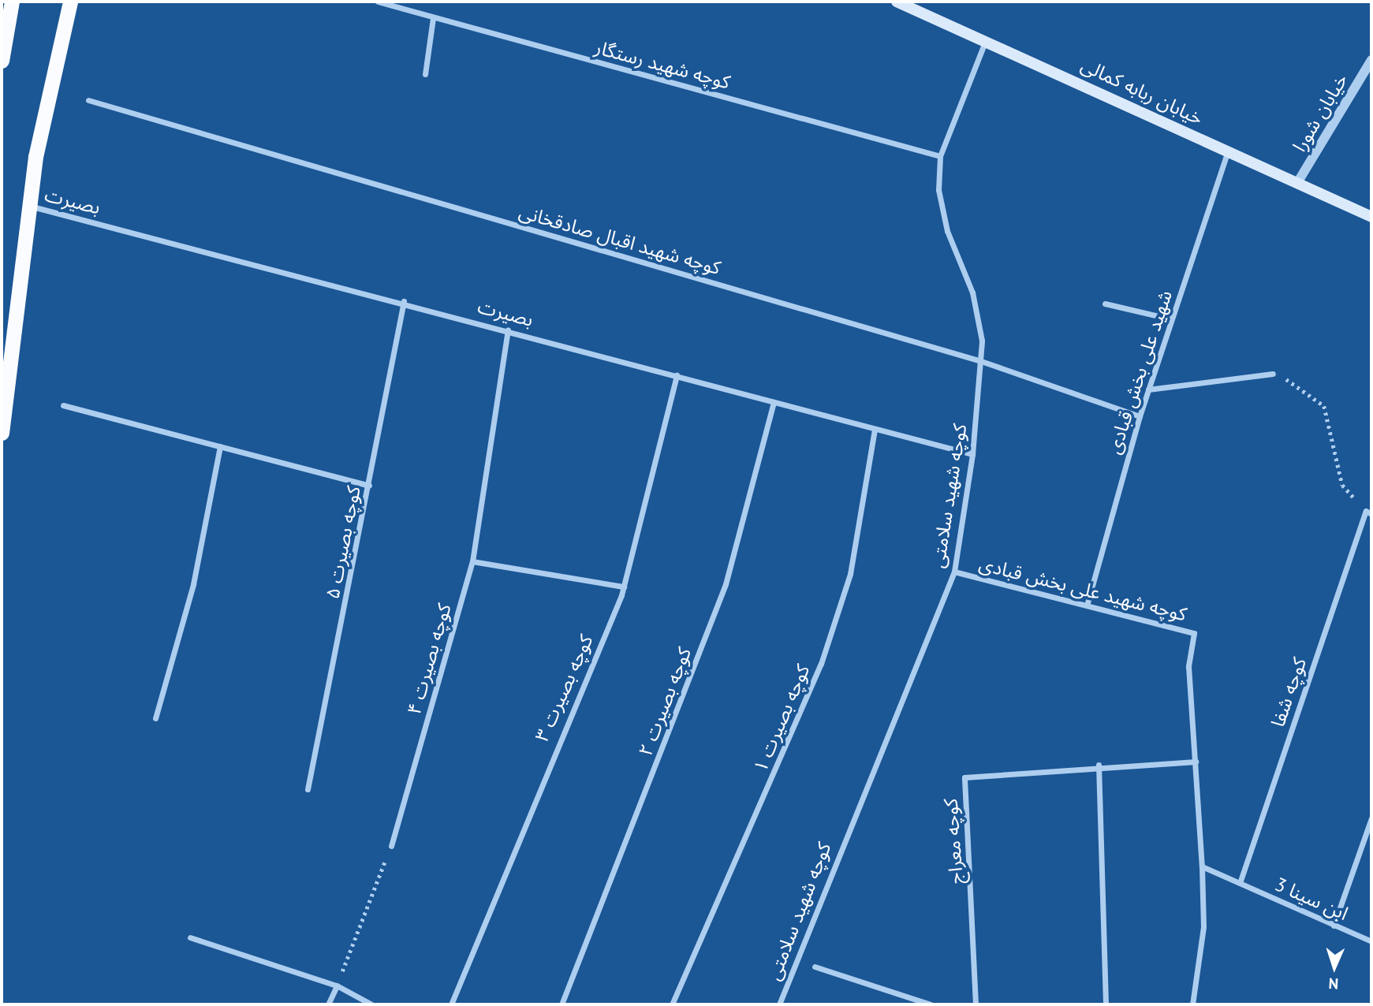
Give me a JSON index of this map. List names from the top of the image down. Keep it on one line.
{"streets":{"main road":["خیابان ربابه کمالی"],"street":["کوچه شهید رستگار","خیابان شورا","بصیرت","کوچه شهید اقبال صادقخانی","شهید علی بخش قبادی","کوچه شهید سلامتی","کوچه بصیرت ۵","کوچه شهید علی بخش قبادی","کوچه بصیرت ۴","کوچه بصیرت ۳","کوچه شفا","کوچه بصیرت ۲","کوچه بصیرت ۱","کوچه معراج","ابن سینا 3"]},"crossings":[["کوچه شهید رستگار","کوچه شهید سلامتی"],["خیابان ربابه کمالی","خیابان شورا"],["خیابان ربابه کمالی","شهید علی بخش قبادی"],["خیابان ربابه کمالی","کوچه شهید سلامتی"],["بصیرت","کوچه شهید سلامتی"],["بصیرت","کوچه بصیرت ۵"],["بصیرت","کوچه بصیرت ۴"],["بصیرت","کوچه بصیرت ۳"],["بصیرت","کوچه بصیرت ۲"],["بصیرت","کوچه بصیرت ۱"],["کوچه شهید اقبال صادقخانی","شهید علی بخش قبادی"],["کوچه شهید اقبال صادقخانی","کوچه شهید سلامتی"],["شهید علی بخش قبادی","کوچه شهید علی بخش قبادی"],["کوچه شهید سلامتی","کوچه شهید علی بخش قبادی"],["کوچه شفا","ابن سینا 3"]],"north":"bottom"}
